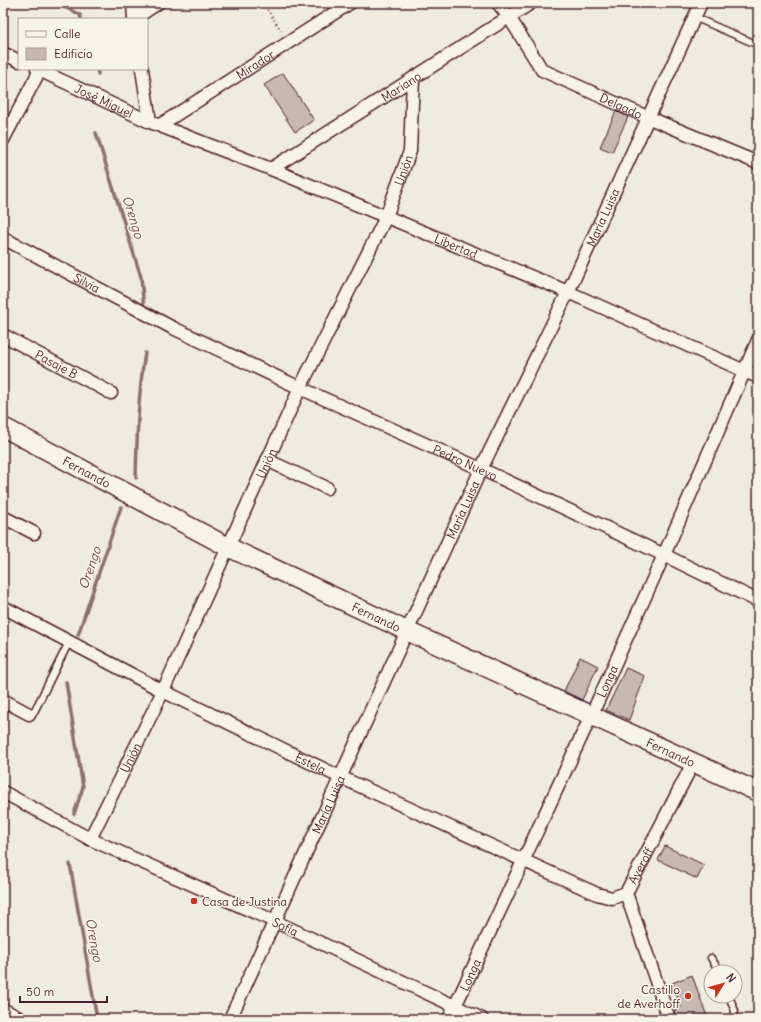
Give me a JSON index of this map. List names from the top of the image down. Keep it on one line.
{"streets":{"street":["Mirador","Mariano","José Miguel","Delgado","Unión","María Luisa","Libertad","Silvia","Pasaje B","Pedro Nuevo","Fernando","Longa","Estela","Averoff","Sofía"]},"crossings":[["Mirador","José Miguel"],["Mirador","Libertad"],["Mariano","Delgado"],["Mariano","Unión"],["Mariano","Libertad"],["José Miguel","Libertad"],["Delgado","María Luisa"],["Unión","Libertad"],["Unión","Pedro Nuevo"],["Unión","Fernando"],["Unión","Estela"],["Unión","Sofía"],["María Luisa","Libertad"],["María Luisa","Pedro Nuevo"],["María Luisa","Fernando"],["María Luisa","Estela"],["María Luisa","Sofía"],["Libertad","Longa"],["Silvia","Pedro Nuevo"],["Pedro Nuevo","Longa"],["Fernando","Longa"],["Fernando","Averoff"],["Longa","Estela"],["Longa","Sofía"],["Estela","Averoff"]],"water":["Orengo"],"places":["Casa de Justina","Castillo de Averhoff"],"legend":["Calle","Edificio"],"scale_bar":"50 m","north":"top right"}
